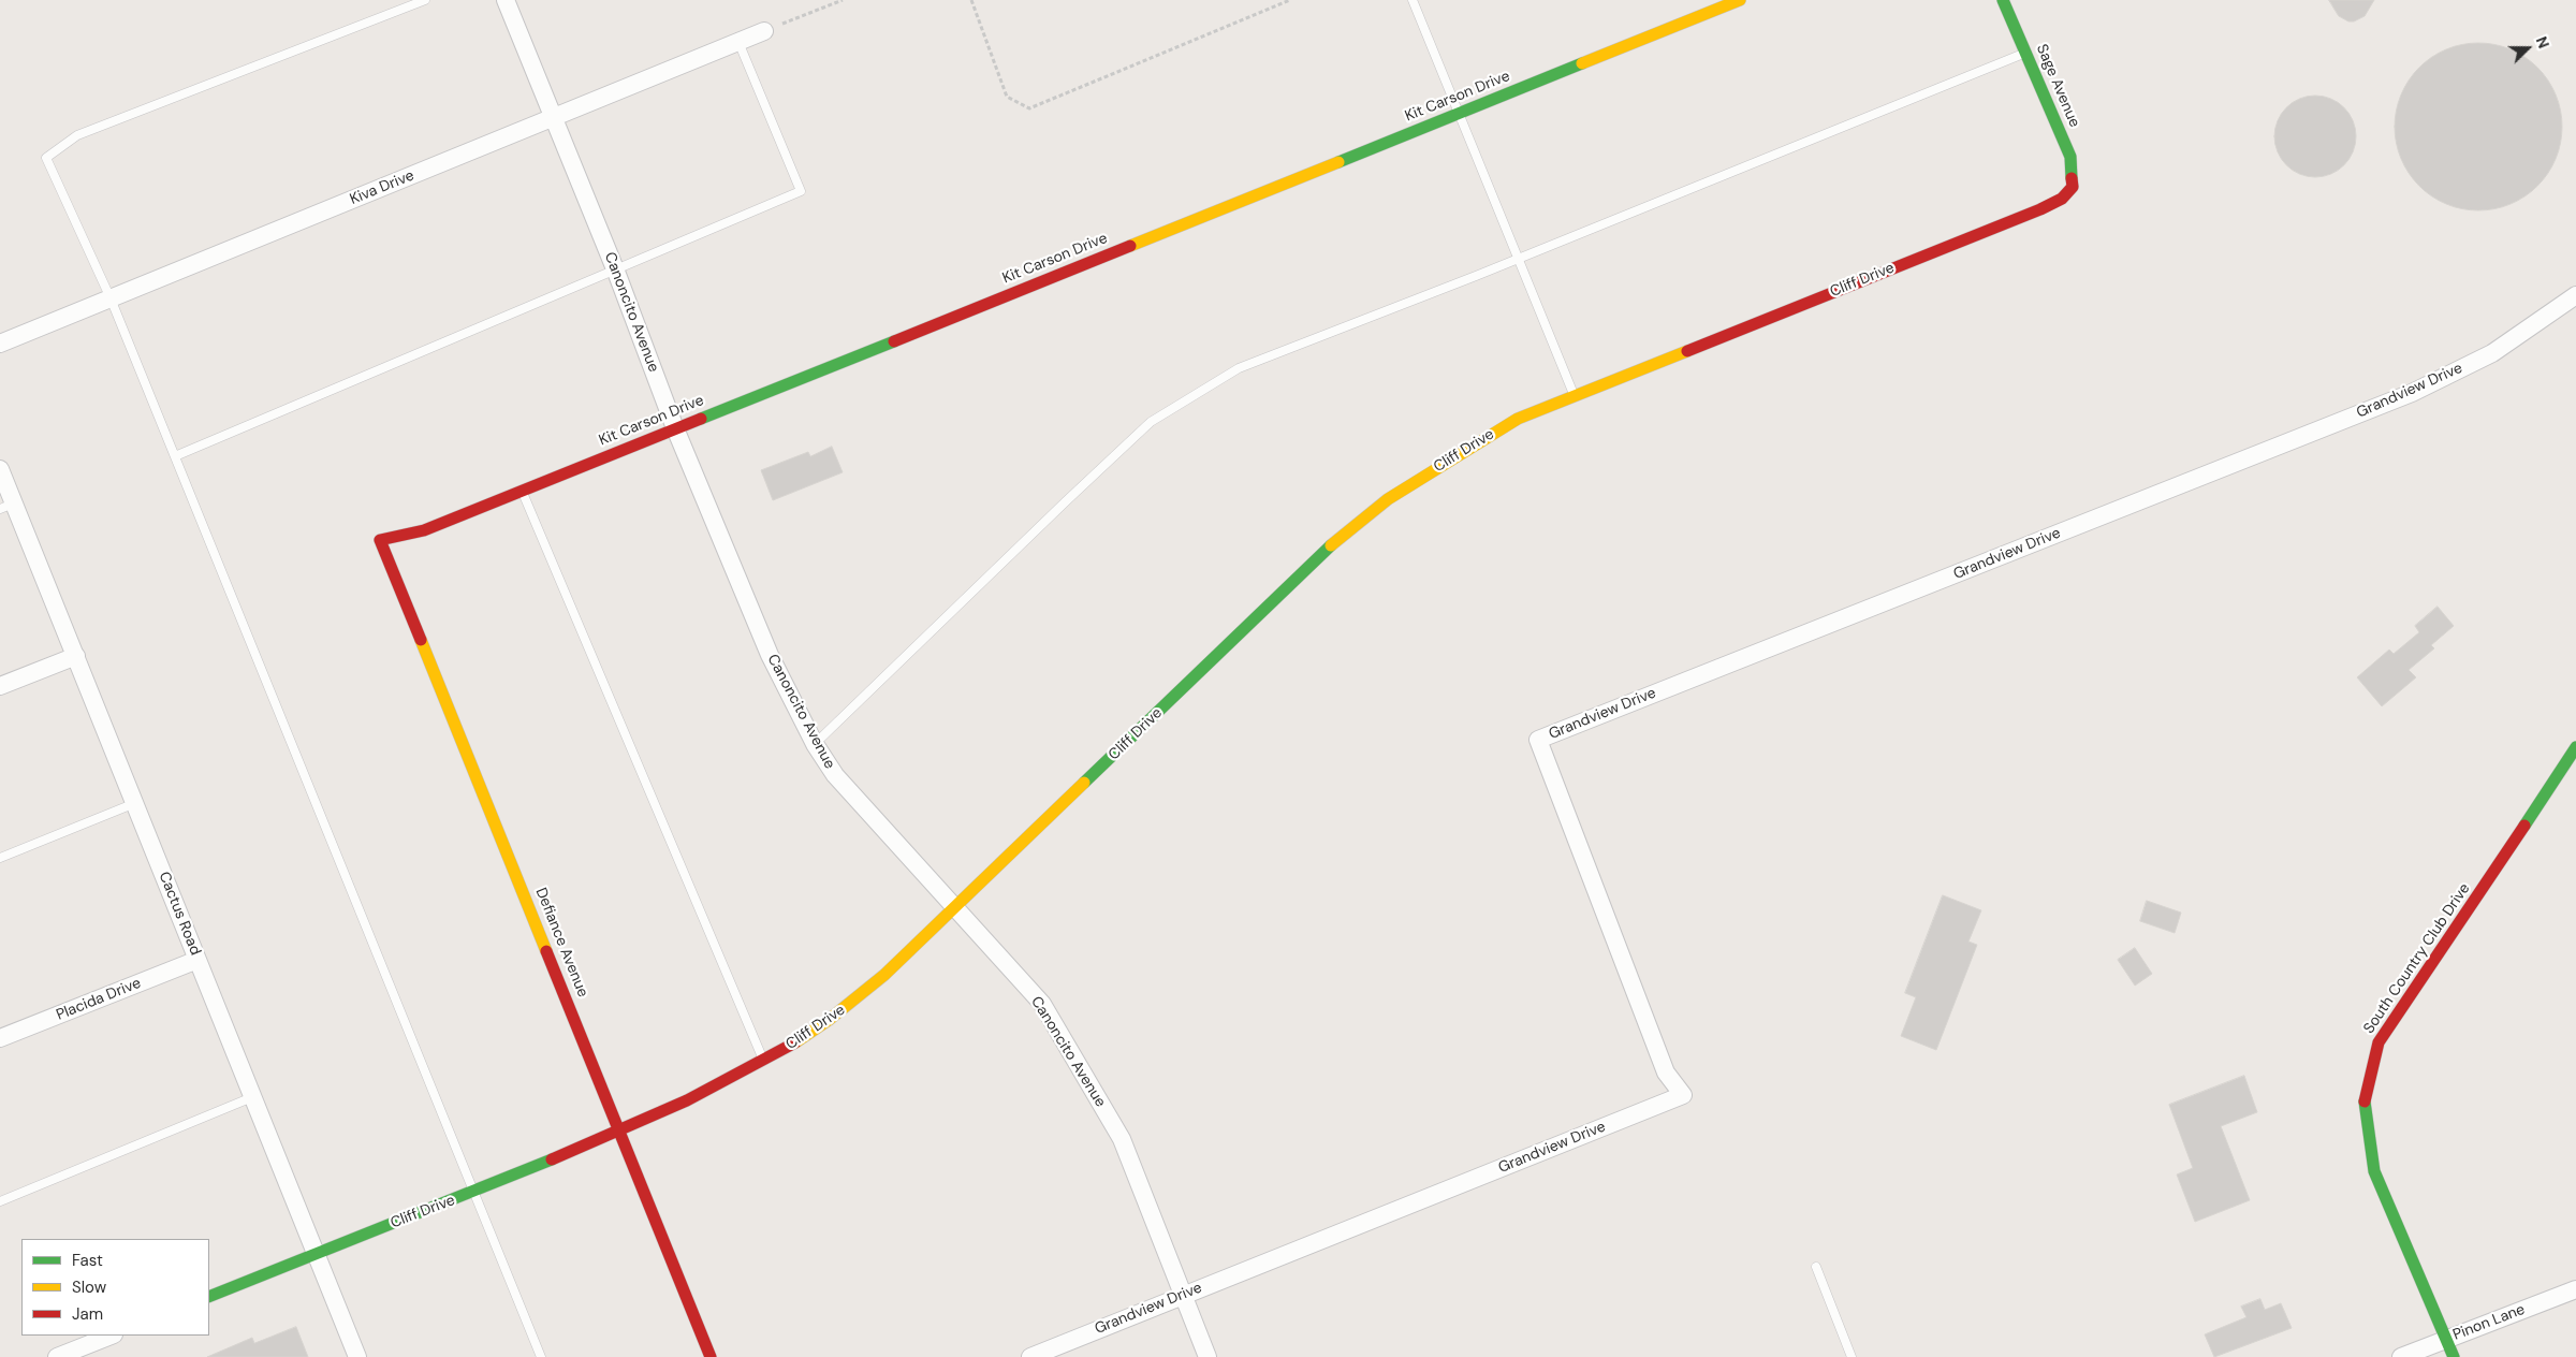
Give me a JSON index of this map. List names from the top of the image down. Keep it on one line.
{"streets":{"street":["Sage Avenue","Kit Carson Drive","Kiva Drive","Cliff Drive","Canoncito Avenue","Grandview Drive","Cactus Road","Defiance Avenue","South Country Club Drive","Placida Drive","Pinon Lane"]},"crossings":[["Sage Avenue","Cliff Drive"],["Kit Carson Drive","Canoncito Avenue"],["Kit Carson Drive","Defiance Avenue"],["Kiva Drive","Canoncito Avenue"],["Cliff Drive","Canoncito Avenue"],["Cliff Drive","Cactus Road"],["Cliff Drive","Defiance Avenue"],["Canoncito Avenue","Grandview Drive"],["Cactus Road","Placida Drive"],["South Country Club Drive","Pinon Lane"]],"legend":["Fast","Slow","Jam"],"north":"right"}
